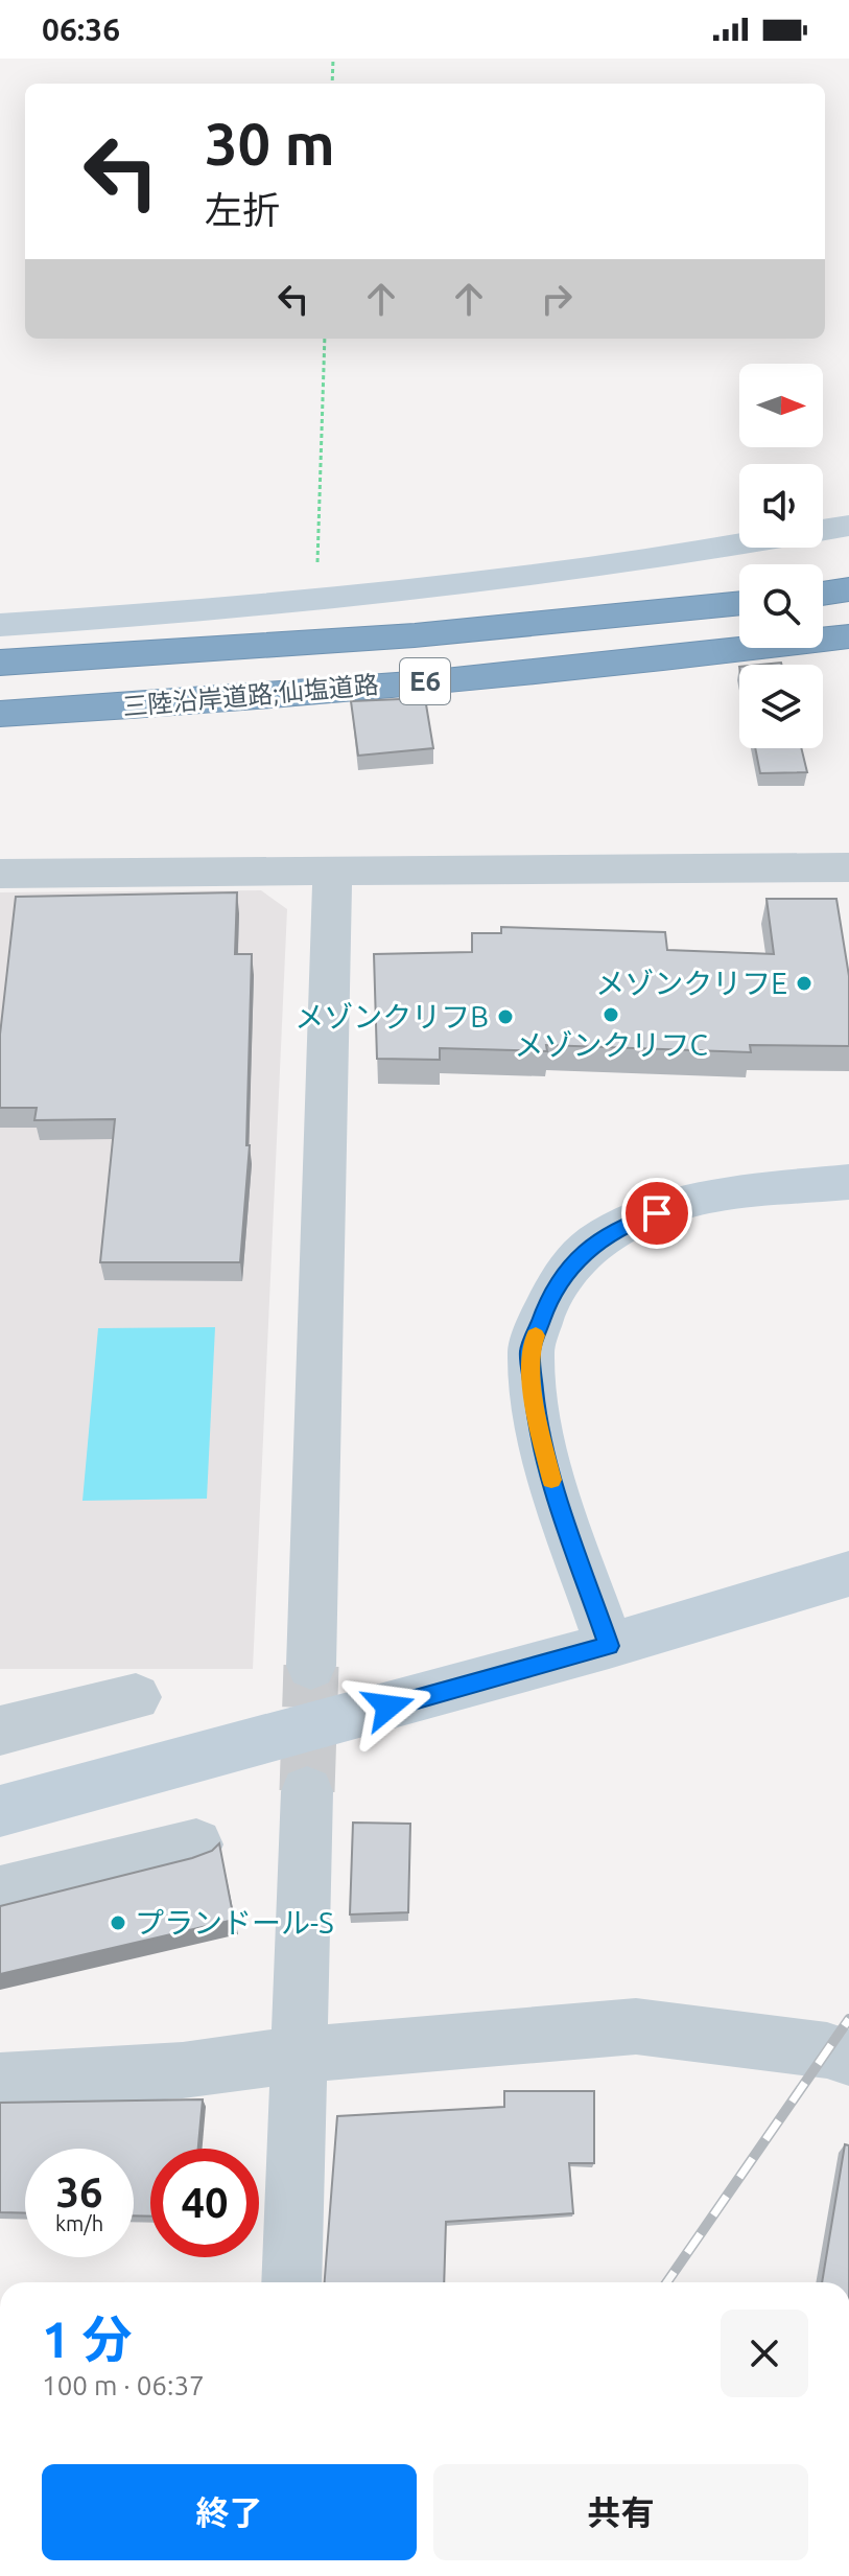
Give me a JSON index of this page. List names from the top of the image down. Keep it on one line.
{"streets":{"highway":["E6","三陸沿岸道路;仙塩道路"]},"places":["メゾンクリフE","メゾンクリフC","メゾンクリフB","プランドール-S"],"north":"right","page":{"status":"06:36","turn":["30 m","左折"],"speed":"36 km/h","limit":"40","heading":["1 分","100 m · 06:37"],"buttons":["終了","共有"]}}
